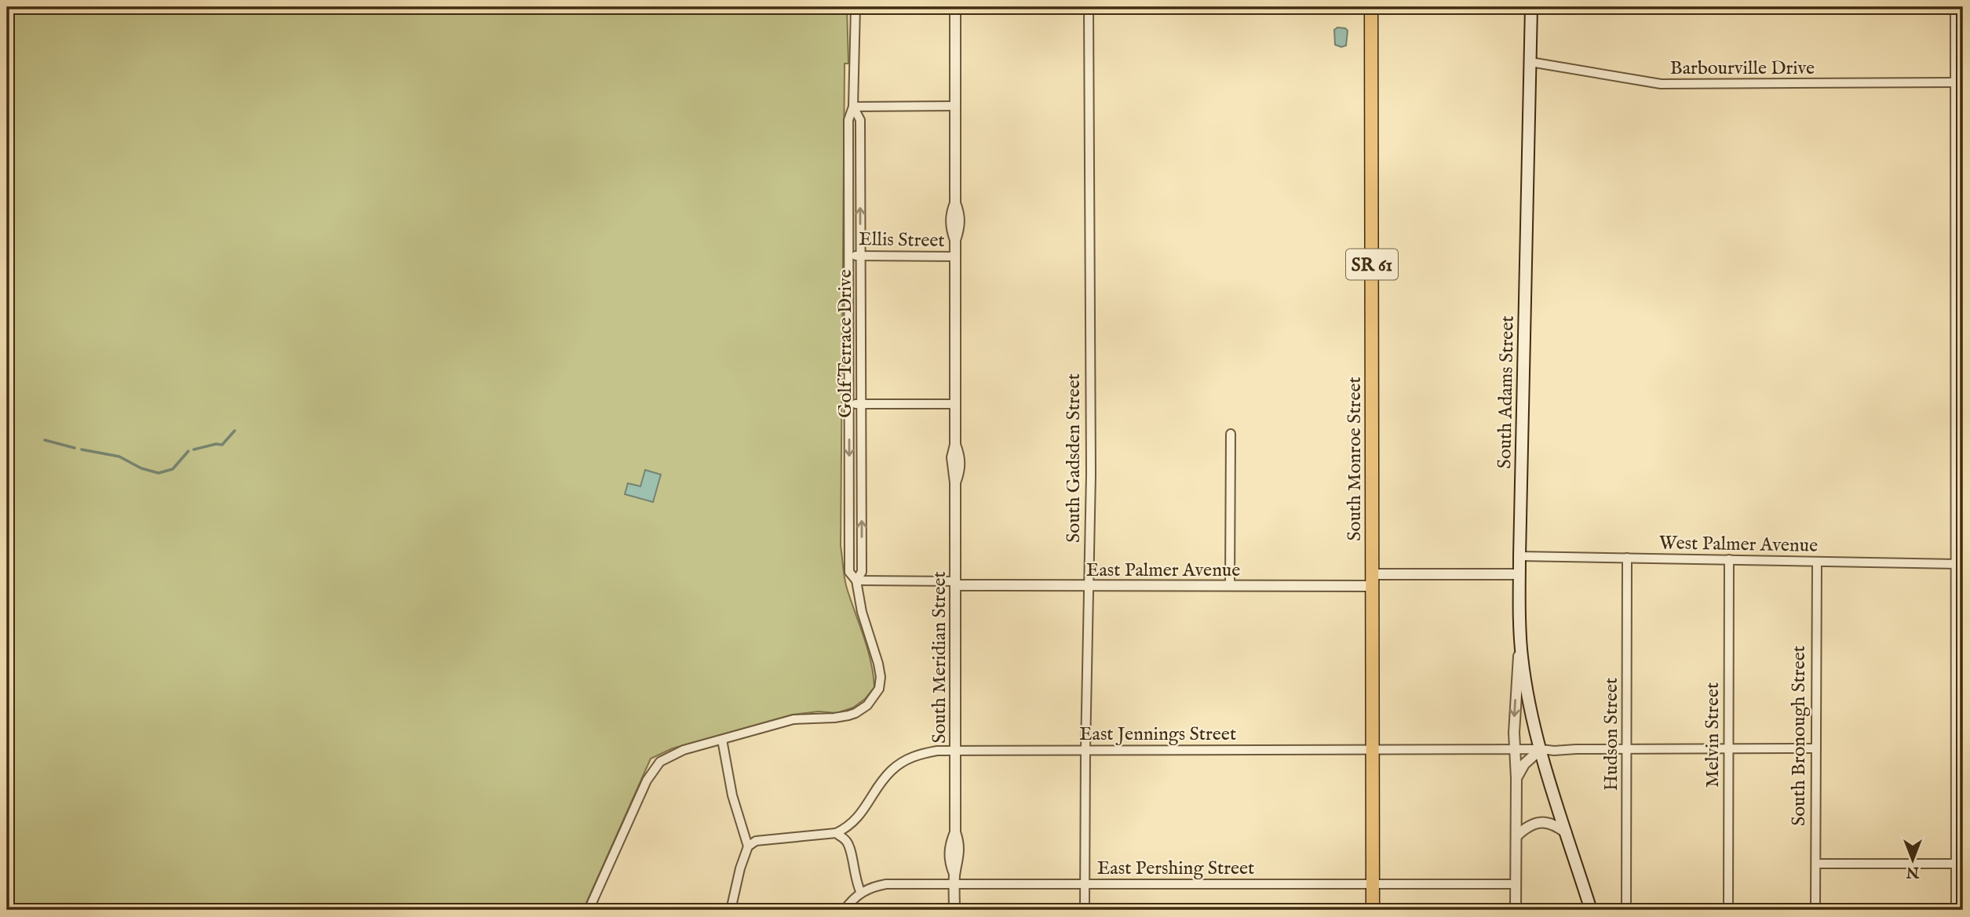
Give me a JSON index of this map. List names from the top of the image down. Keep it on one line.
{"streets":{"main road":["SR 61","South Adams Street","South Monroe Street"],"street":["Barbourville Drive","Ellis Street","Golf Terrace Drive","South Gadsden Street","West Palmer Avenue","East Palmer Avenue","South Meridian Street","East Jennings Street","Hudson Street","Melvin Street","South Bronough Street","East Pershing Street"]},"crossings":[["Barbourville Drive","South Adams Street"],["Ellis Street","Golf Terrace Drive"],["Ellis Street","South Meridian Street"],["Golf Terrace Drive","East Palmer Avenue"],["South Adams Street","West Palmer Avenue"],["South Adams Street","East Palmer Avenue"],["South Adams Street","East Jennings Street"],["South Adams Street","East Pershing Street"],["South Gadsden Street","East Palmer Avenue"],["South Gadsden Street","East Jennings Street"],["South Gadsden Street","East Pershing Street"],["South Monroe Street","East Palmer Avenue"],["South Monroe Street","East Jennings Street"],["South Monroe Street","East Pershing Street"],["West Palmer Avenue","Hudson Street"],["West Palmer Avenue","Melvin Street"],["West Palmer Avenue","South Bronough Street"],["East Palmer Avenue","South Meridian Street"],["South Meridian Street","East Jennings Street"],["South Meridian Street","East Pershing Street"],["East Jennings Street","Hudson Street"],["East Jennings Street","Melvin Street"],["East Jennings Street","South Bronough Street"]],"north":"bottom"}
